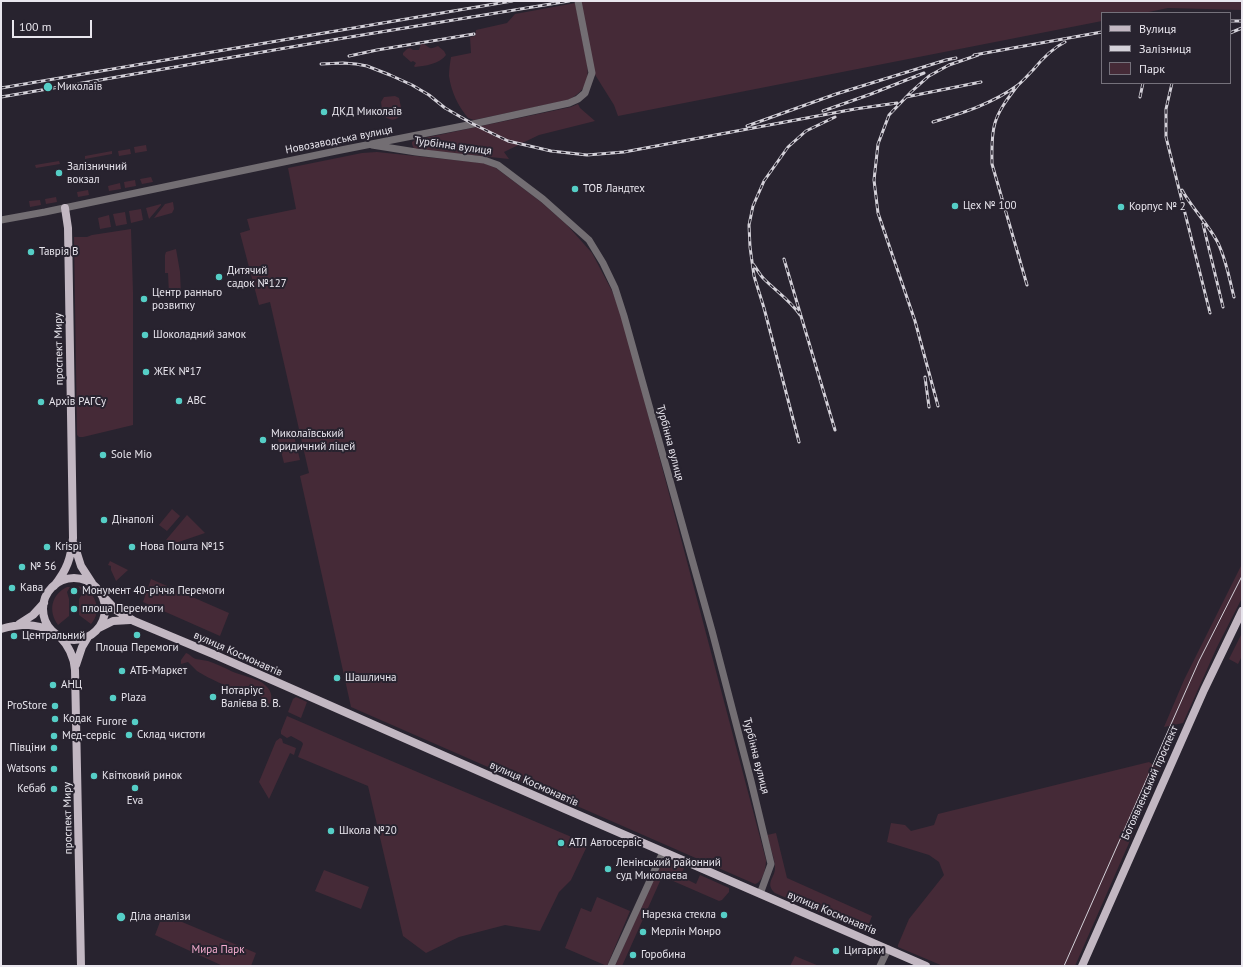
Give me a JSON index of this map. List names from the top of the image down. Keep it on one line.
{"streets":{"main road":["проспект Миру","вулиця Космонавтів","Богоявленський проспект"],"street":["Новозаводська вулиця","Турбінна вулиця"]},"crossings":[["Новозаводська вулиця","Турбінна вулиця"],["Новозаводська вулиця","проспект Миру"],["Турбінна вулиця","вулиця Космонавтів"],["проспект Миру","вулиця Космонавтів"]],"parks":["Мира Парк"],"places":["Миколаїв","ДКД Миколаїв","Залізничний вокзал","ТОВ Ландтех","Цех № 100","Корпус № 2","Таврія В","Дитячий садок №127","Центр ранньго розвитку","Шоколадний замок","ЖЕК №17","ABC","Архів РАГСу","Миколаївський юридичний ліцей","Sole Mio","Дінаполі","Krispi","Нова Пошта №15","№ 56","Кава","Монумент 40-річчя Перемоги","площа Перемоги","Площа Перемоги","Центральний","АТБ-Маркет","Шашлична","АНЦ","Нотаріус Валієва В. В.","Plaza","ProStore","Кодак","Furore","Склад чистоти","Мед-сервіс","Півціни","Watsons","Квітковий ринок","Eva","Кебаб","Школа №20","АТЛ Автосервіс","Ленінський районний суд Миколаєва","Нарезка стекла","Діла аналізи","Мерлін Монро","Цигарки","Горобина"],"legend":["Вулиця","Залізниця","Парк"],"scale_bar":"100 m"}
